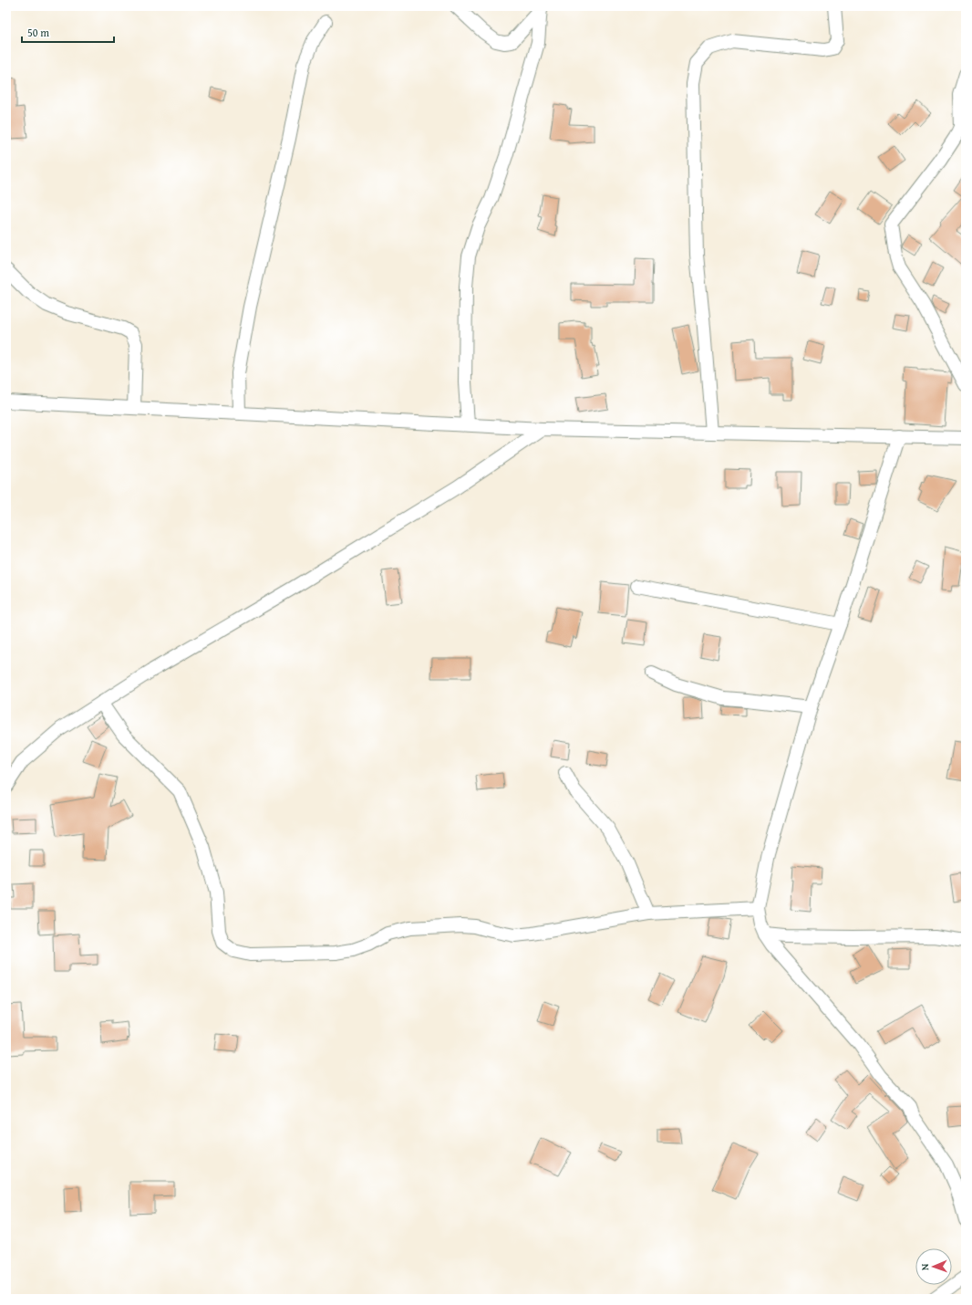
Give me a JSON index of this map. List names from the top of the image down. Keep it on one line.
{"scale_bar":"50 m","north":"left"}
